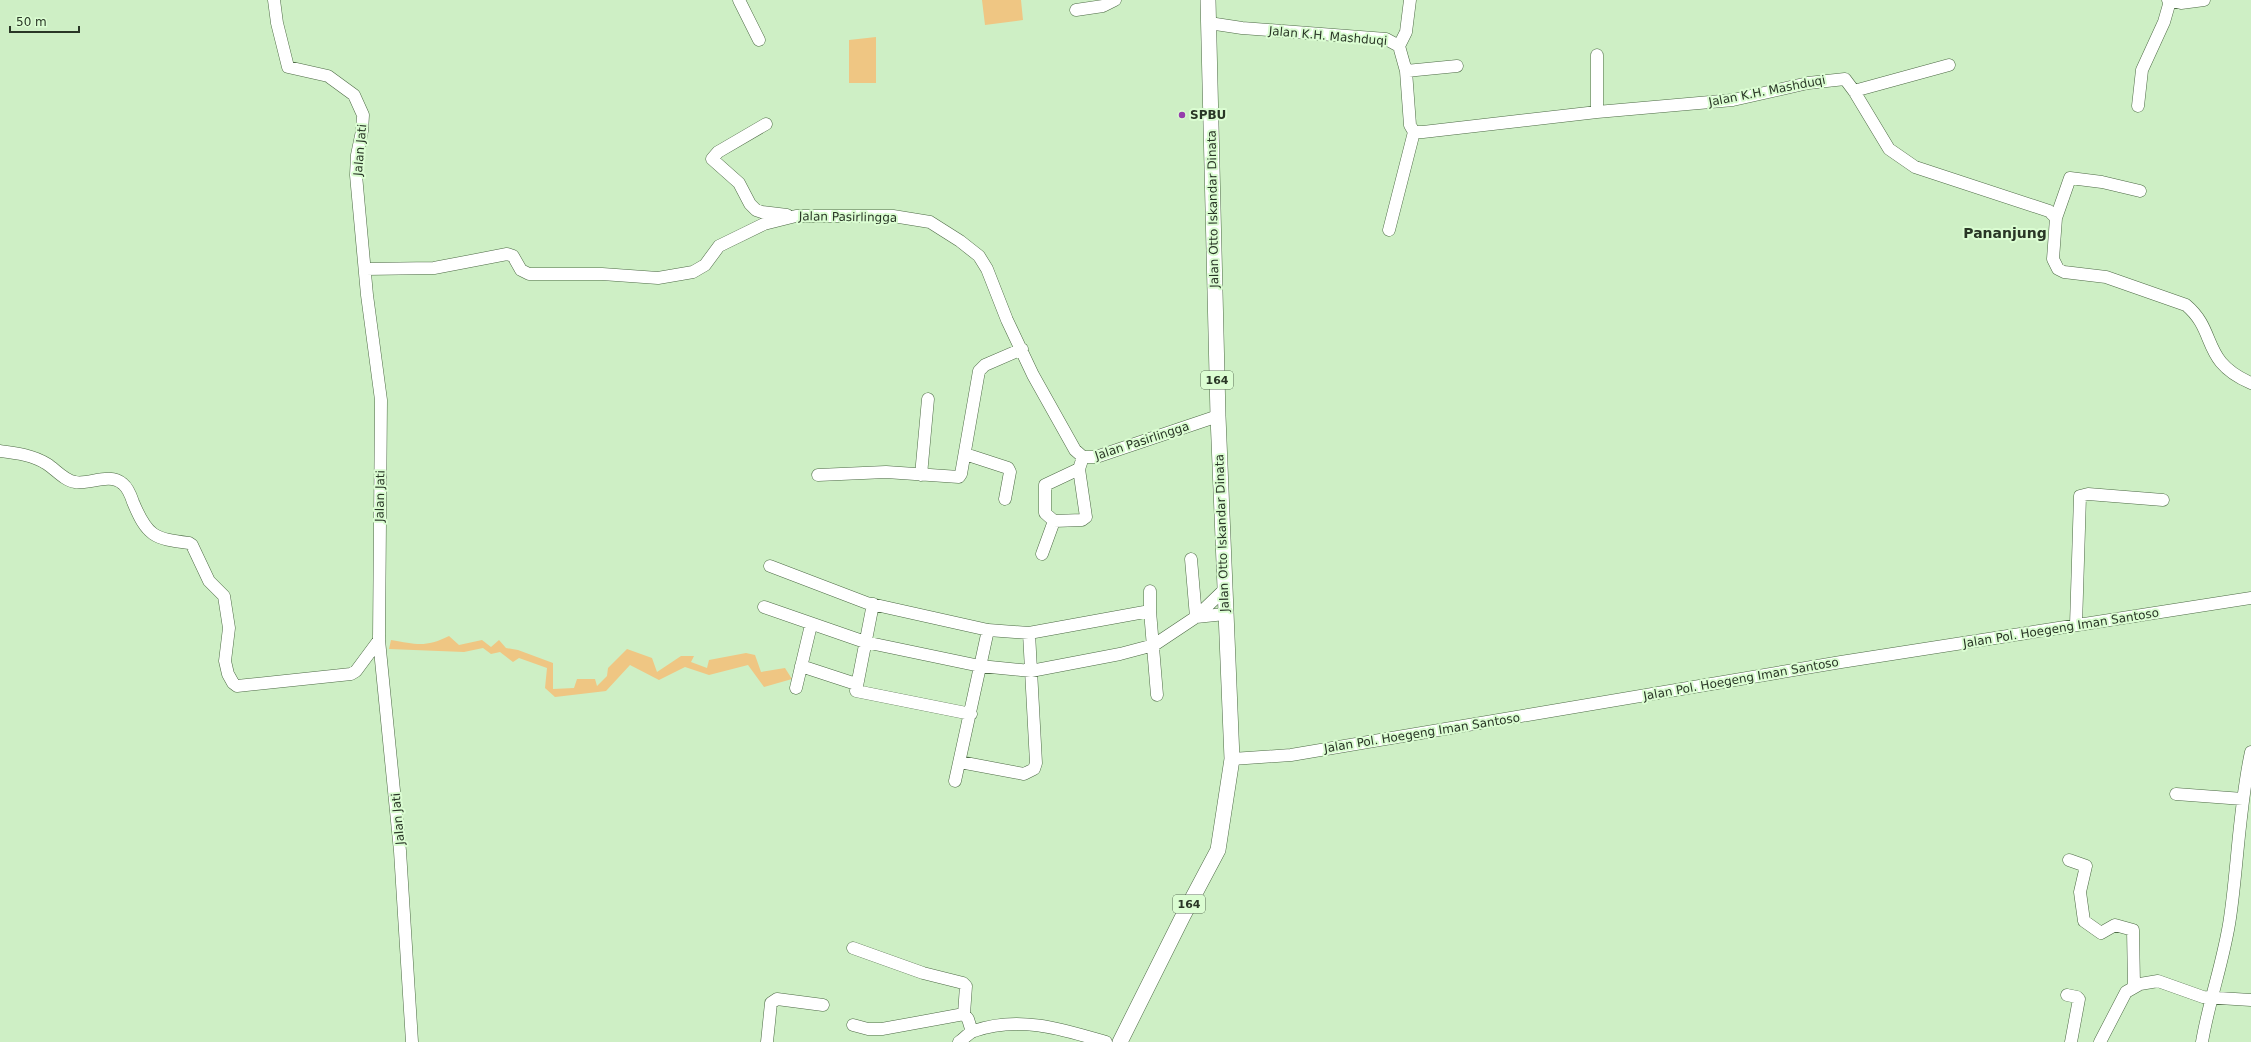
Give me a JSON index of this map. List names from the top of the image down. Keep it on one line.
{"streets":{"main road":["Jalan Otto Iskandar Dinata","164"],"street":["Jalan K.H. Mashduqi","Jalan Jati","Jalan Pasirlingga","Jalan Pol. Hoegeng Iman Santoso"]},"crossings":[["Jalan K.H. Mashduqi","Jalan Otto Iskandar Dinata"],["Jalan Jati","Jalan Pasirlingga"],["Jalan Otto Iskandar Dinata","Jalan Pasirlingga"],["Jalan Otto Iskandar Dinata","Jalan Pol. Hoegeng Iman Santoso"]],"districts":["Pananjung"],"places":["SPBU"],"scale_bar":"50 m"}
